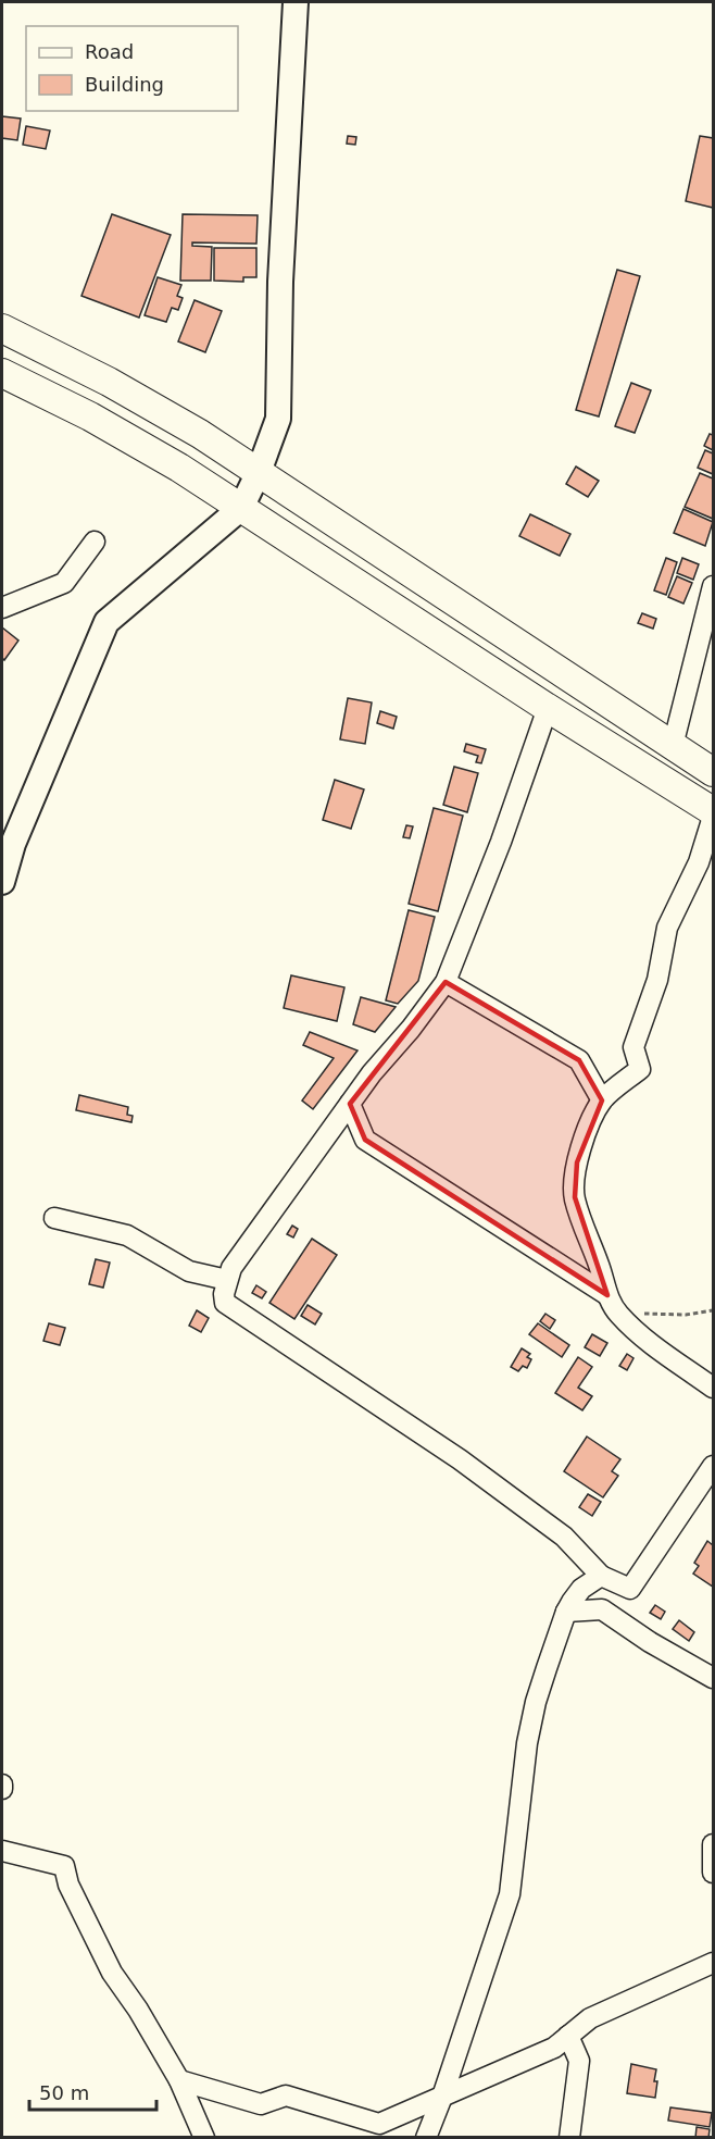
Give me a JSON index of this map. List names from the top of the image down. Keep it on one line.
{"legend":["Road","Building"],"scale_bar":"50 m"}
